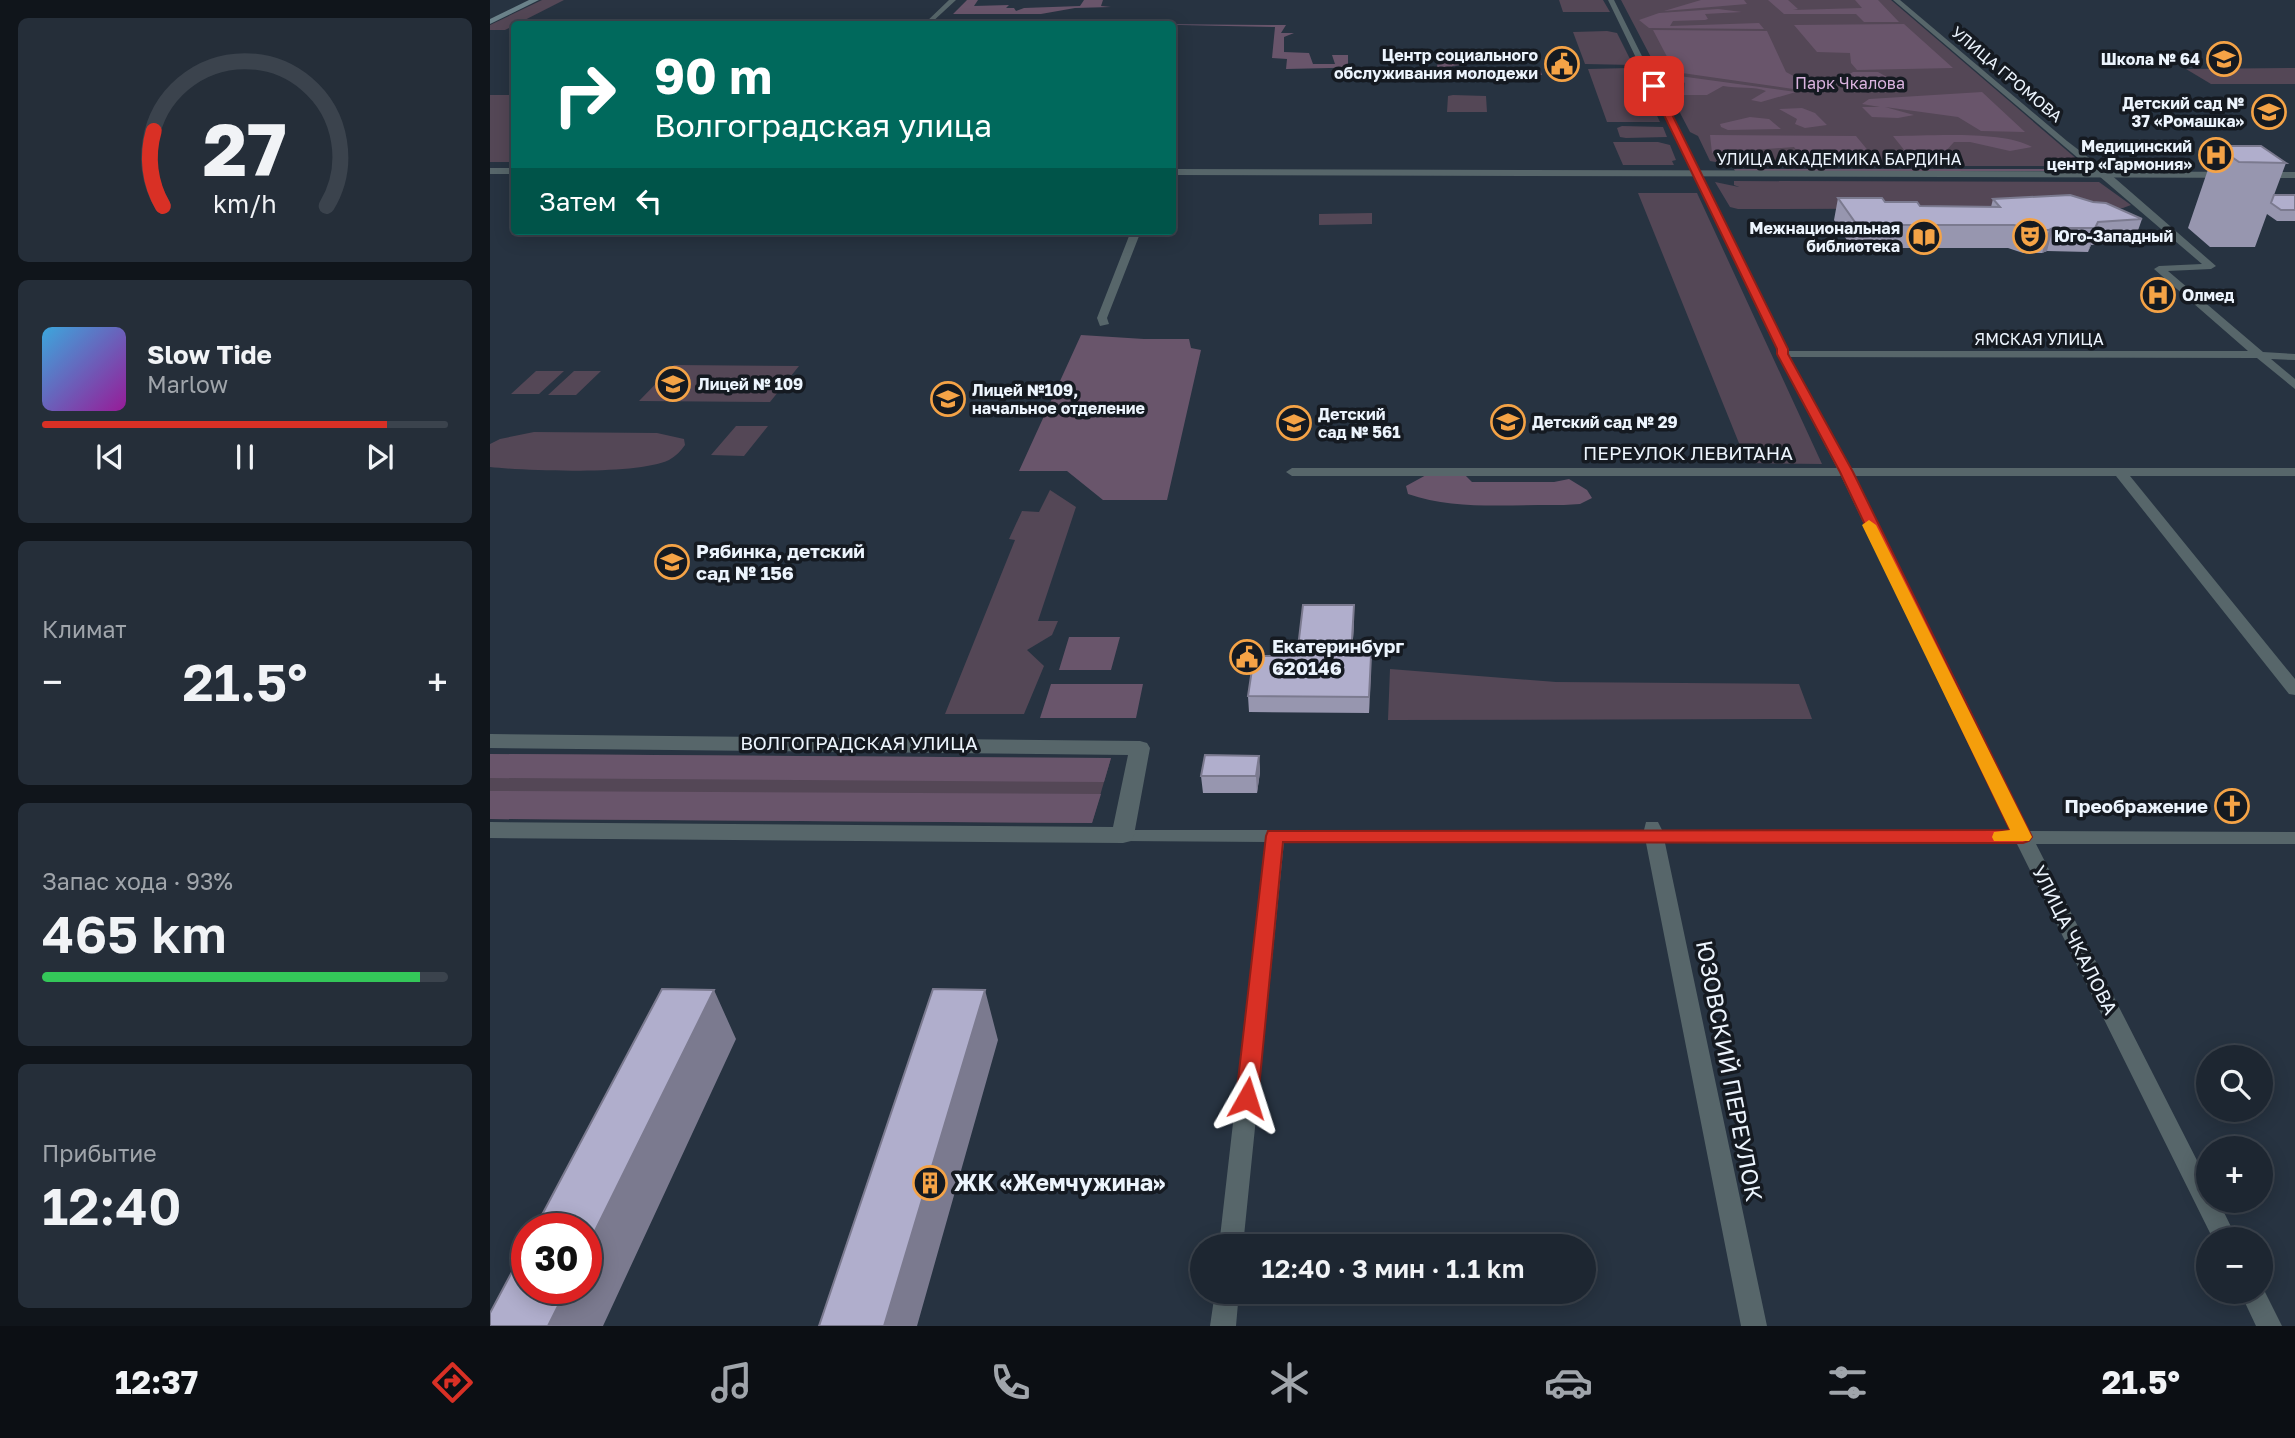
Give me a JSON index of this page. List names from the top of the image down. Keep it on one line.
{"streets":{"street":["УЛИЦА ГРОМОВА","УЛИЦА АКАДЕМИКА БАРДИНА","ЯМСКАЯ УЛИЦА","ПЕРЕУЛОК ЛЕВИТАНА","ВОЛГОГРАДСКАЯ УЛИЦА","УЛИЦА ЧКАЛОВА","ЮЗОВСКИЙ ПЕРЕУЛОК"]},"crossings":[["УЛИЦА ГРОМОВА","УЛИЦА АКАДЕМИКА БАРДИНА"],["УЛИЦА ГРОМОВА","ЯМСКАЯ УЛИЦА"],["УЛИЦА АКАДЕМИКА БАРДИНА","УЛИЦА ЧКАЛОВА"],["ЯМСКАЯ УЛИЦА","УЛИЦА ЧКАЛОВА"],["ПЕРЕУЛОК ЛЕВИТАНА","УЛИЦА ЧКАЛОВА"]],"parks":["Парк Чкалова"],"places":{"school or university":["Школа № 64","Детский сад № 37 «Ромашка»","Лицей № 109","Лицей №109, начальное отделение","Детский сад № 29","Детский сад № 561","Рябинка, детский сад № 156"],"public building":["Центр социального обслуживания молодежи","Екатеринбург 620146"],"hospital":["Медицинский центр «Гармония»","Олмед"],"theatre":["Юго-Западный"],"library":["Межнациональная библиотека"],"church":["Преображение"],"building":["ЖК «Жемчужина»"]},"page":{"turn":["90 m","Волгоградская улица"],"then":"Затем","song":["Slow Tide","Marlow"],"tile":["Климат",["Запас хода · 93%","465 km"],["Прибытие","12:40"]],"heat":["−","21.5°","+"],"map_buttons":["+","−"],"limit":"30","trip":"12:40 · 3 мин · 1.1 km","tabs":["12:37","21.5°"],"gauge":["27","km/h"]}}
